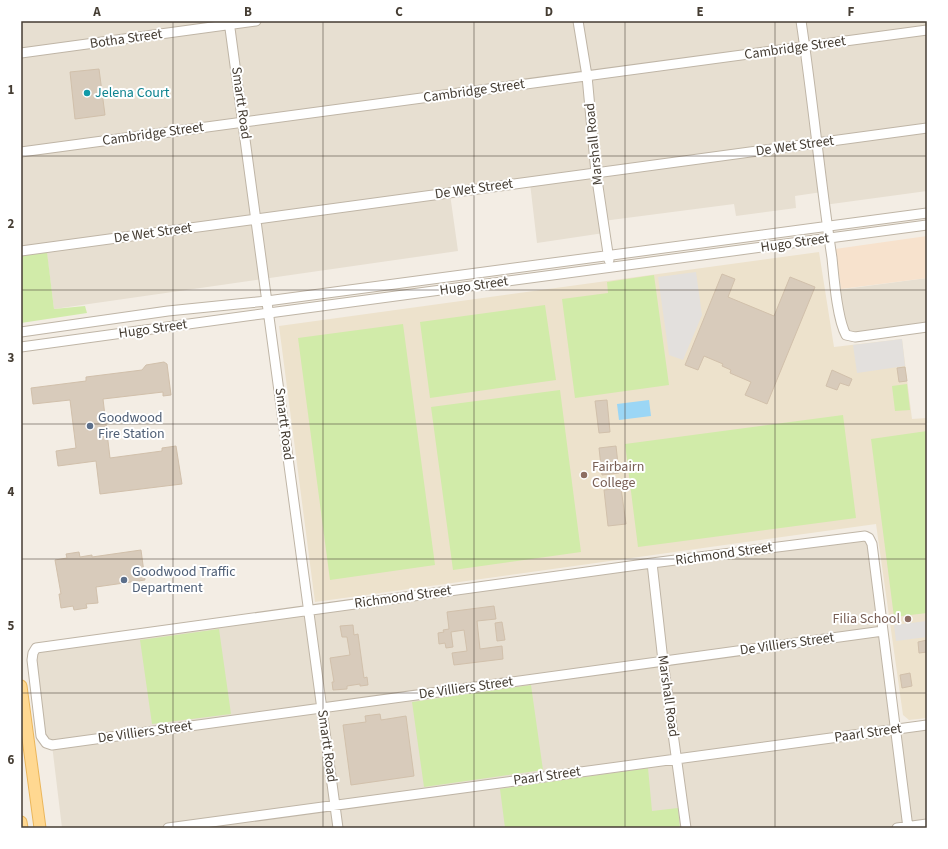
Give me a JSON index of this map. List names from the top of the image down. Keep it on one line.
{"streets":{"street":["Botha Street","Cambridge Street","Smartt Road","Marshall Road","De Wet Street","Hugo Street","Richmond Street","De Villiers Street","Paarl Street"]},"crossings":[["Botha Street","Smartt Road"],["Cambridge Street","Smartt Road"],["Cambridge Street","Marshall Road"],["Smartt Road","De Wet Street"],["Smartt Road","Hugo Street"],["Smartt Road","Richmond Street"],["Smartt Road","De Villiers Street"],["Smartt Road","Paarl Street"],["Marshall Road","De Wet Street"],["Marshall Road","Hugo Street"],["Marshall Road","Richmond Street"],["Marshall Road","De Villiers Street"],["Marshall Road","Paarl Street"],["Richmond Street","De Villiers Street"]],"places":["Jelena Court","Goodwood Fire Station","Fairbairn College","Goodwood Traffic Department","Filia School"],"grid":{"columns":["A","B","C","D","E","F"],"rows":["1","2","3","4","5","6"]}}
